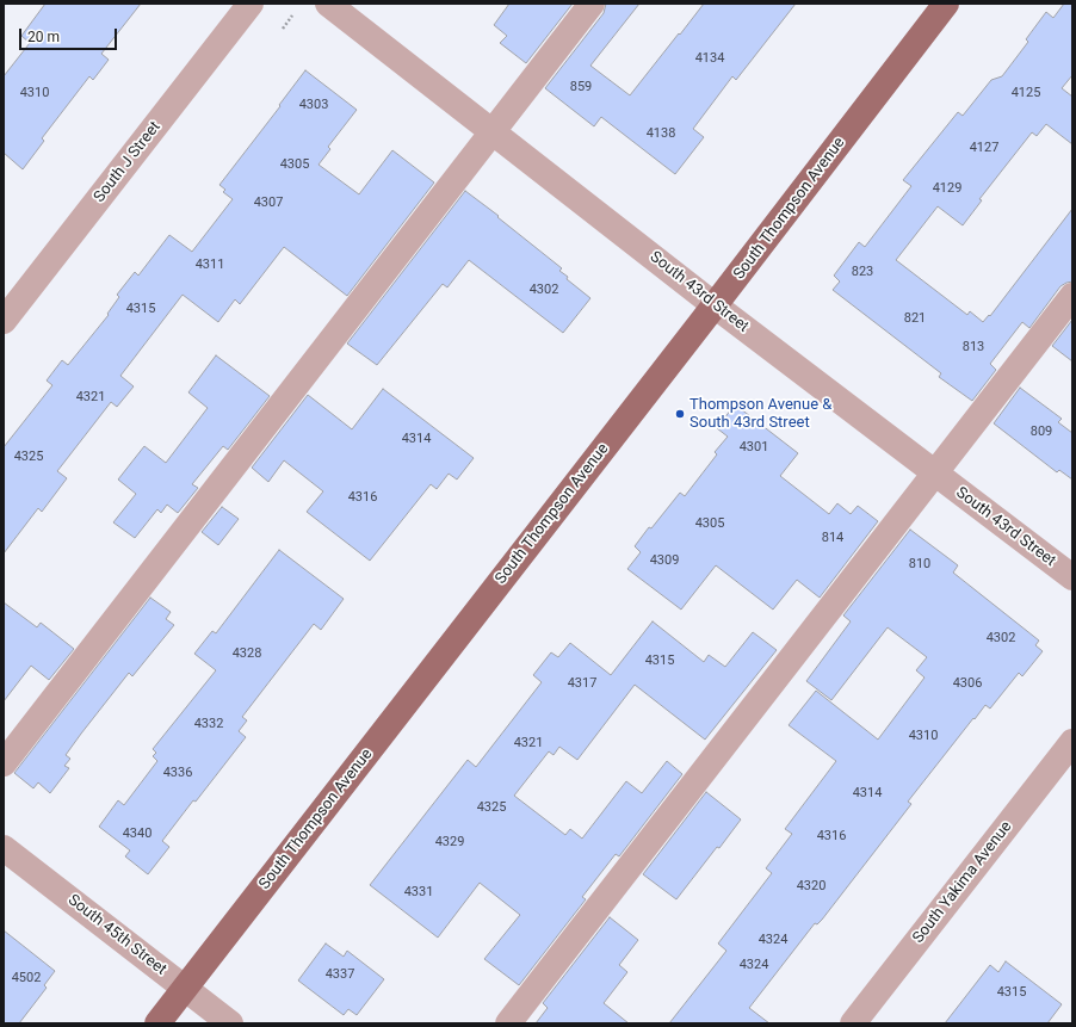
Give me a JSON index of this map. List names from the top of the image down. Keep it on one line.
{"streets":{"main road":["South Thompson Avenue"],"street":["South J Street","South 43rd Street","South Yakima Avenue","South 45th Street"]},"crossings":[["South Thompson Avenue","South 43rd Street"],["South Thompson Avenue","South 45th Street"]],"places":["Thompson Avenue & South 43rd Street"],"house_numbers":["4134","859","4310","4125","4303","4138","4127","4305","4129","4307","4311","823","4302","4315","821","813","4321","809","4314","4301","4325","4316","4305","814","4309","810","4302","4328","4315","4317","4306","4332","4310","4321","4336","4314","4325","4340","4316","4329","4320","4331","4324","4324","4337","4502","4315"],"scale_bar":"20 m"}
